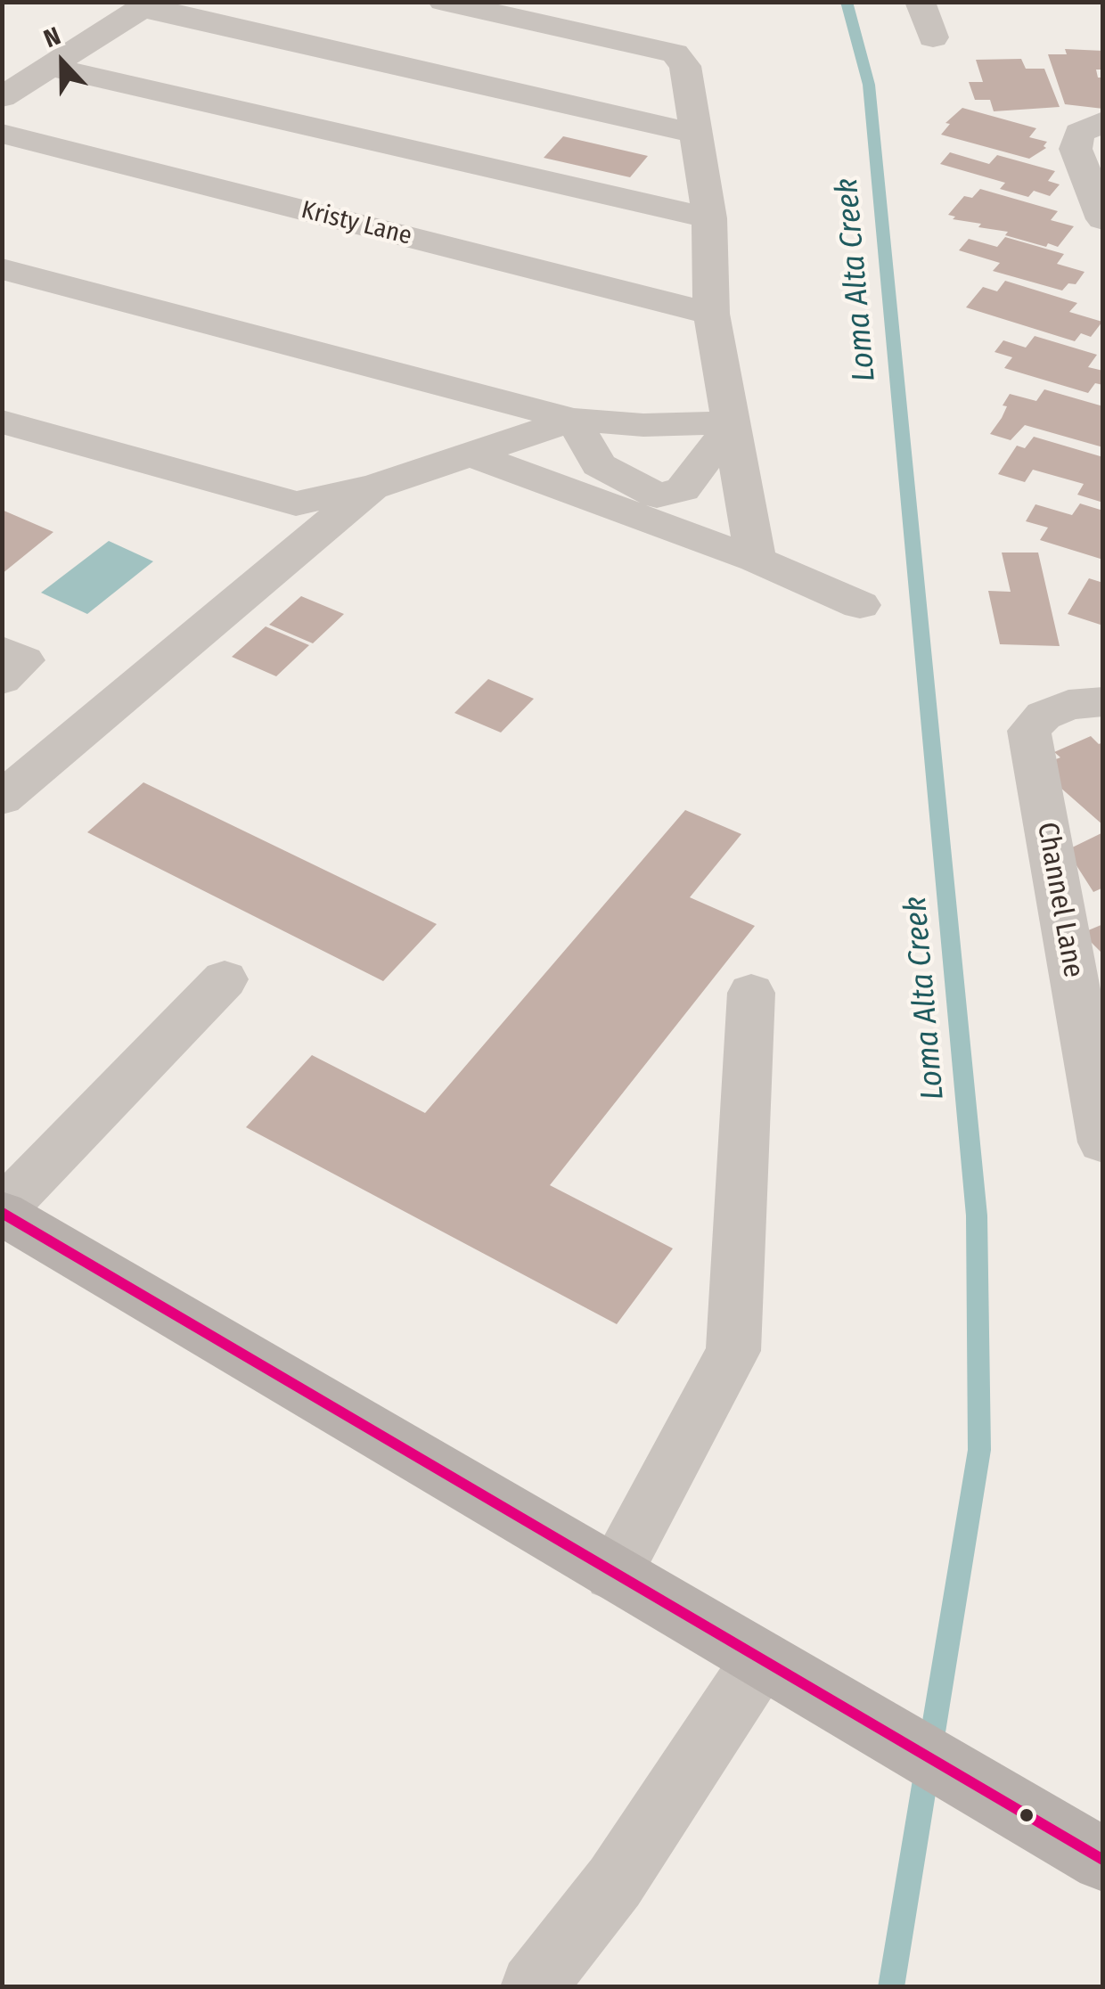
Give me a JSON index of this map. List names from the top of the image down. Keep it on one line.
{"streets":{"street":["Kristy Lane","Channel Lane"]},"water":["Loma Alta Creek"],"north":"top"}
